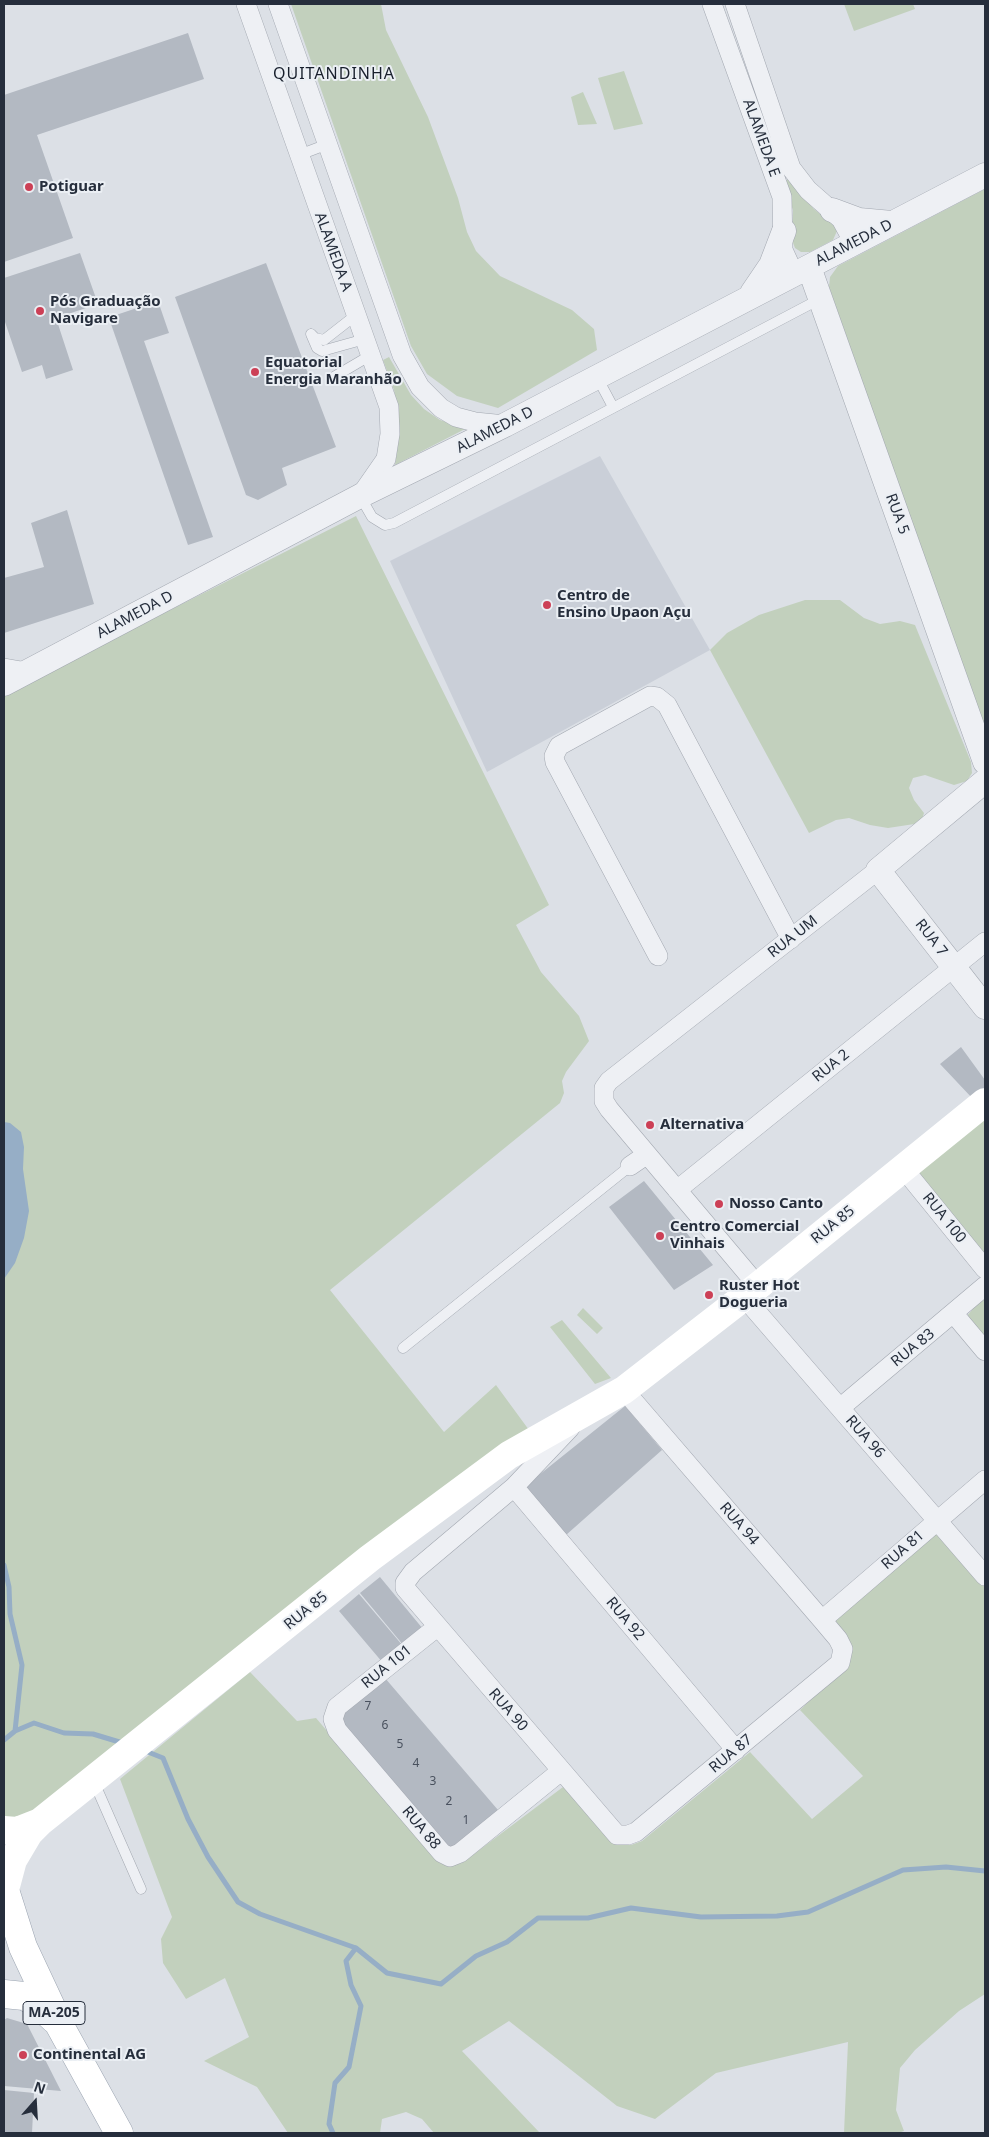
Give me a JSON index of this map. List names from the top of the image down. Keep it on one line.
{"streets":{"main road":["RUA 85","MA-205"],"street":["ALAMEDA E","ALAMEDA D","ALAMEDA A","RUA 5","RUA UM","RUA 7","RUA 2","RUA 100","RUA 83","RUA 96","RUA 94","RUA 81","RUA 92","RUA 101","RUA 90","RUA 87","RUA 88"]},"crossings":[["ALAMEDA E","ALAMEDA D"],["ALAMEDA E","RUA 5"],["ALAMEDA D","ALAMEDA A"],["ALAMEDA D","RUA 5"],["RUA UM","RUA 7"],["RUA UM","RUA 96"],["RUA 7","RUA 2"],["RUA 2","RUA 96"],["RUA 100","RUA 85"],["RUA 85","RUA 96"],["RUA 85","RUA 94"],["RUA 85","RUA 92"],["RUA 85","RUA 90"],["RUA 85","MA-205"],["RUA 83","RUA 96"],["RUA 96","RUA 81"],["RUA 94","RUA 81"],["RUA 94","RUA 87"],["RUA 92","RUA 87"],["RUA 101","RUA 90"],["RUA 101","RUA 88"],["RUA 90","RUA 87"],["RUA 90","RUA 88"]],"districts":["QUITANDINHA"],"places":["Potiguar","Pós Graduação Navigare","Equatorial Energia Maranhão","Centro de Ensino Upaon Açu","Alternativa","Nosso Canto","Centro Comercial Vinhais","Ruster Hot Dogueria","Continental AG"],"house_numbers":["7","6","5","4","3","2","1"],"north":"top"}
